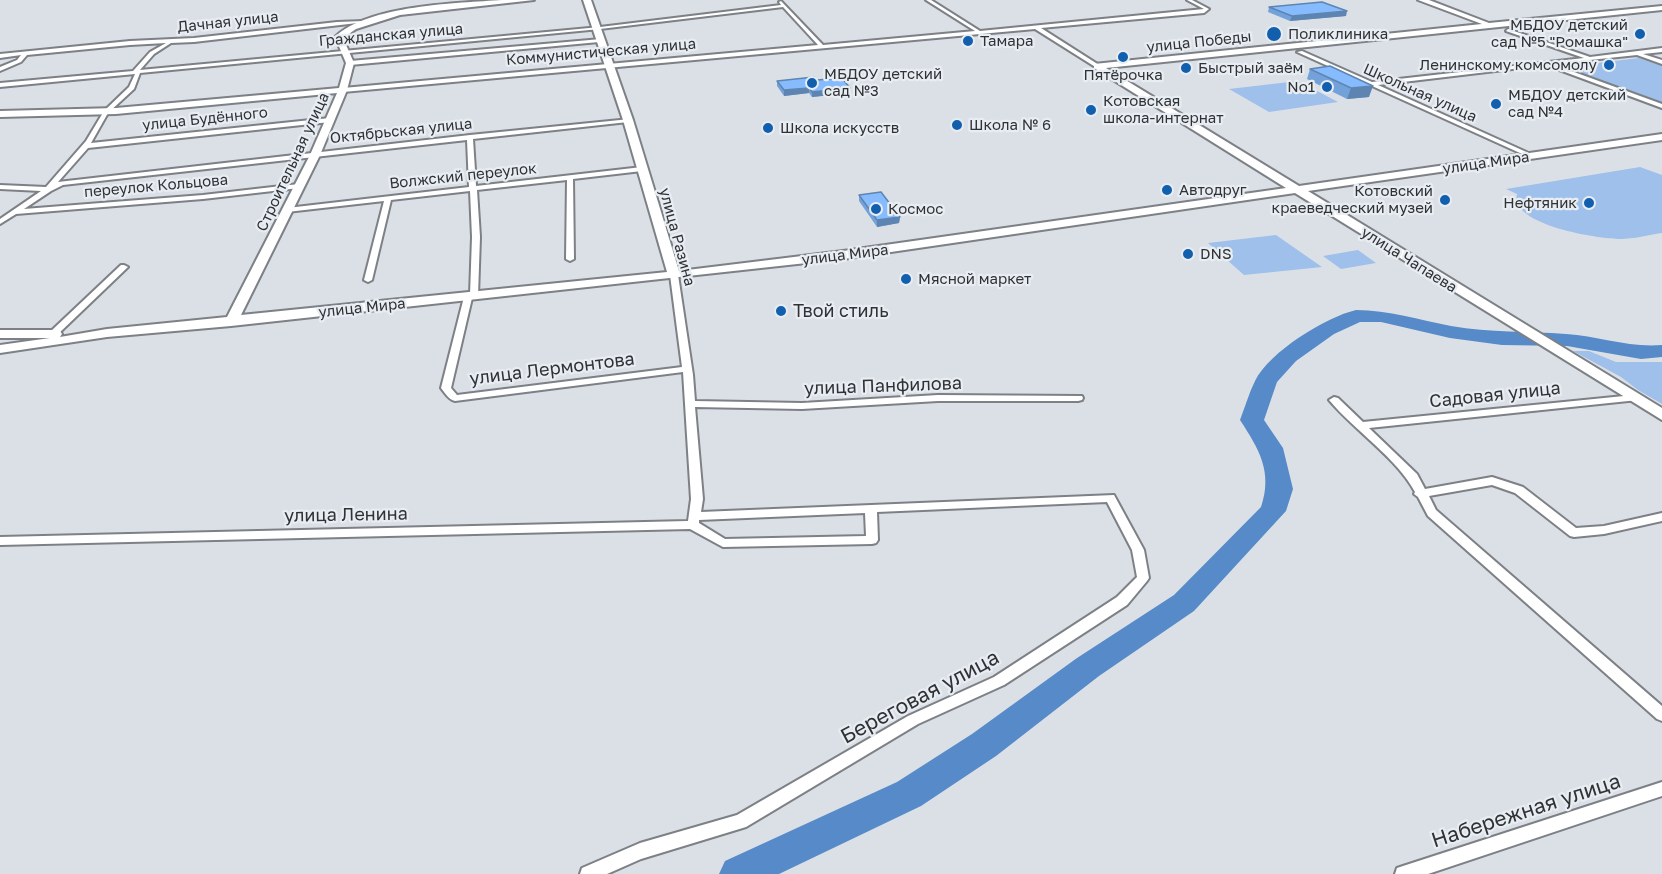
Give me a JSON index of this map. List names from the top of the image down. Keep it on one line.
{"streets":{"street":["Дачная улица","Гражданская улица","улица Победы","Коммунистическая улица","Школьная улица","улица Будённого","Октябрьская улица","Строительная улица","улица Мира","Волжский переулок","переулок Кольцова","улица Разина","улица Чапаева","улица Лермонтова","улица Панфилова","Садовая улица","улица Ленина","Береговая улица","Набережная улица"]},"crossings":[["Дачная улица","Строительная улица"],["Гражданская улица","Строительная улица"],["Гражданская улица","улица Разина"],["улица Победы","Школьная улица"],["улица Победы","улица Чапаева"],["Коммунистическая улица","Строительная улица"],["Коммунистическая улица","улица Разина"],["Коммунистическая улица","улица Чапаева"],["Школьная улица","улица Мира"],["улица Будённого","Строительная улица"],["Октябрьская улица","Строительная улица"],["Октябрьская улица","улица Разина"],["Строительная улица","улица Мира"],["Строительная улица","Волжский переулок"],["Строительная улица","переулок Кольцова"],["улица Мира","улица Разина"],["улица Мира","улица Чапаева"],["улица Мира","улица Лермонтова"],["Волжский переулок","улица Разина"],["улица Разина","улица Лермонтова"],["улица Разина","улица Панфилова"],["улица Разина","улица Ленина"],["улица Чапаева","Садовая улица"],["улица Ленина","Береговая улица"]],"places":["Поликлиника","МБДОУ детский сад №5 \"Ромашка\"","Тамара","Пятёрочка","Ленинскому комсомолу","Быстрый заём","МБДОУ детский сад №3","No1","МБДОУ детский сад №4","Котовская школа-интернат","Школа № 6","Школа искусств","Автодруг","Котовский краеведческий музей","Нефтяник","Космос","DNS","Мясной маркет","Твой стиль"]}
